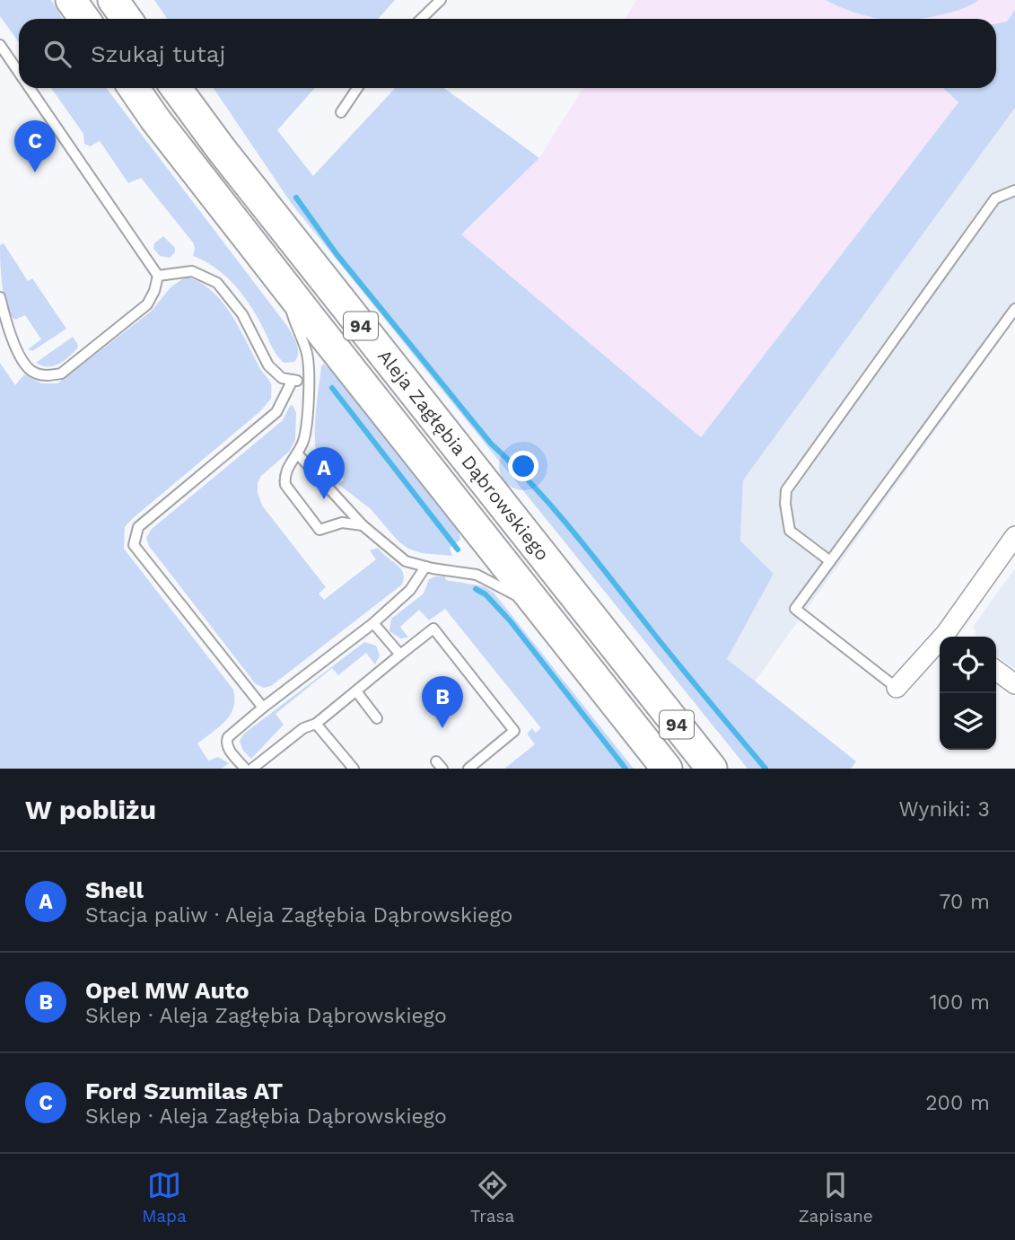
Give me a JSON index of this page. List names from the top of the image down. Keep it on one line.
{"streets":{"main road":["94","Aleja Zagłębia Dąbrowskiego"]},"page":{"search":"Szukaj tutaj","pins":["C","A","B"],"heading":["W pobliżu","Wyniki: 3"],"list":[{"mark":"A","name":"Shell","note":"Stacja paliw · Aleja Zagłębia Dąbrowskiego","value":"70 m"},{"mark":"B","name":"Opel MW Auto","note":"Sklep · Aleja Zagłębia Dąbrowskiego","value":"100 m"},{"mark":"C","name":"Ford Szumilas AT","note":"Sklep · Aleja Zagłębia Dąbrowskiego","value":"200 m"}],"nav":["Mapa","Trasa","Zapisane"]}}
